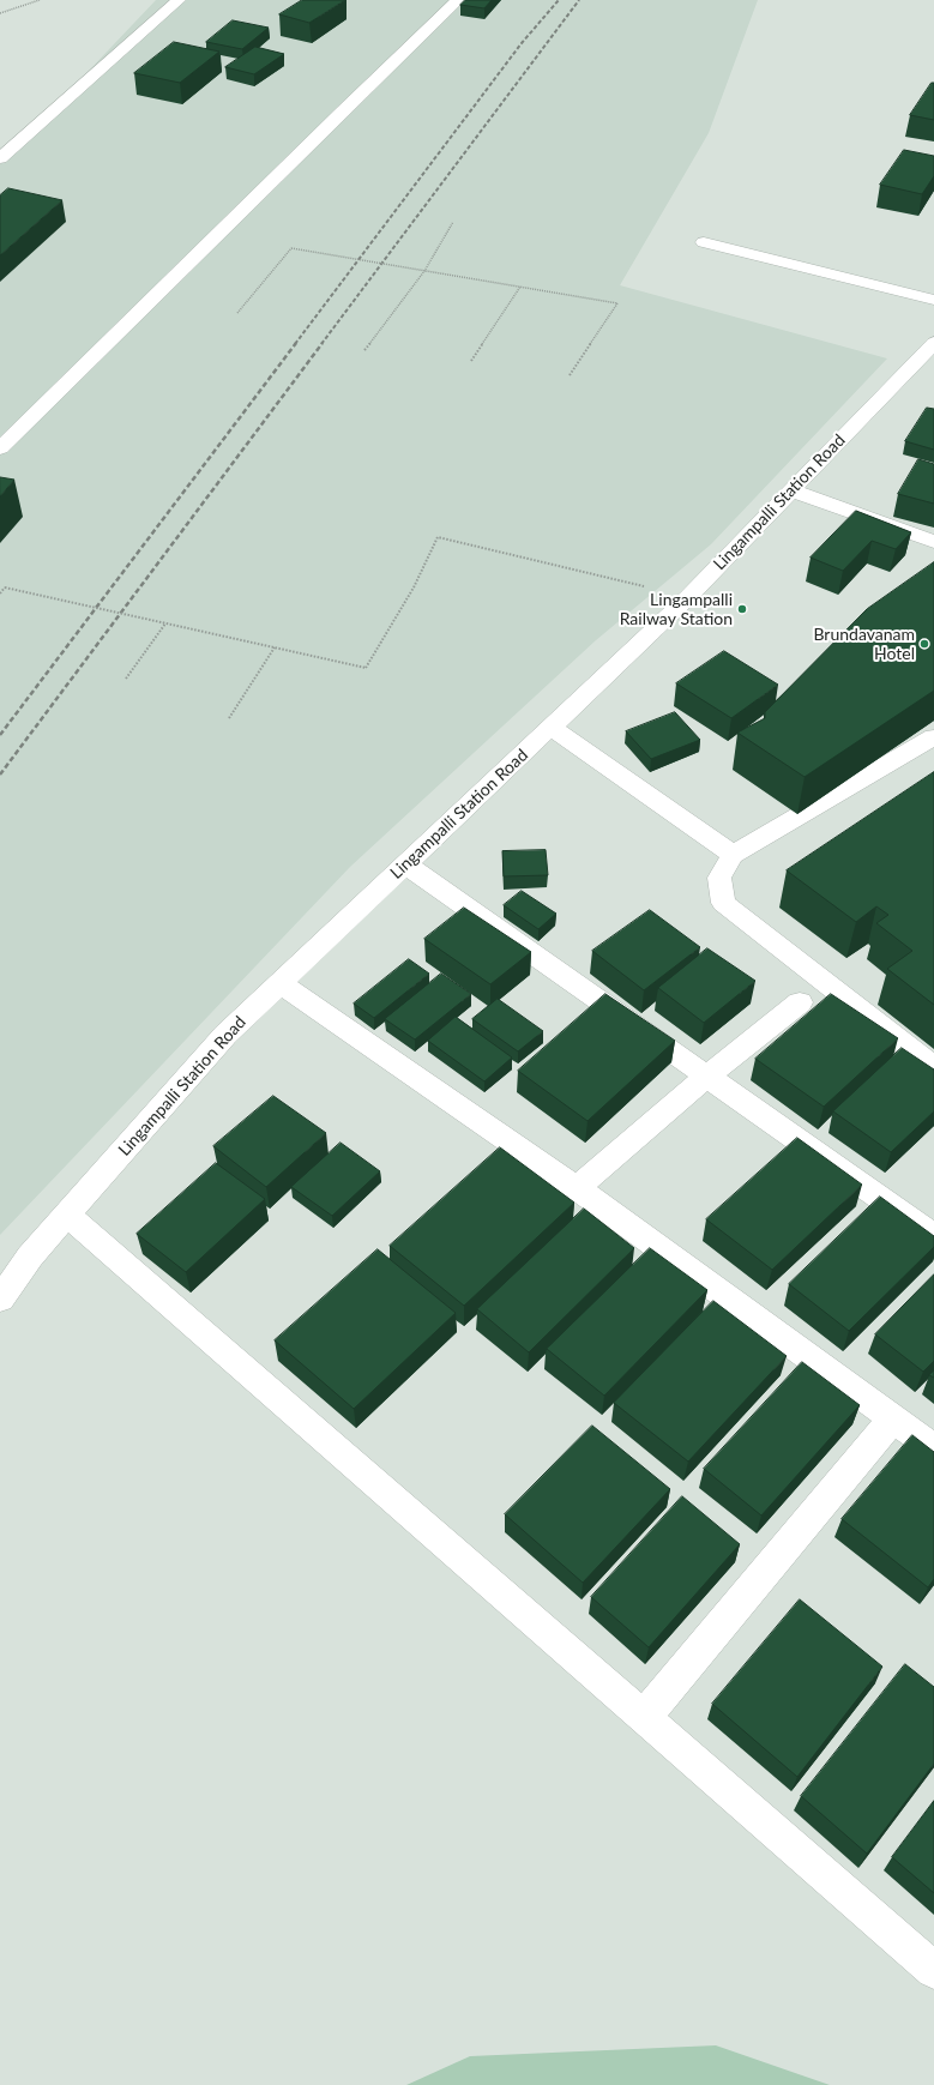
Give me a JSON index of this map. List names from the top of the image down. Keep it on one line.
{"streets":{"street":["Lingampalli Station Road"]},"places":["Lingampalli Railway Station","Brundavanam Hotel"]}
